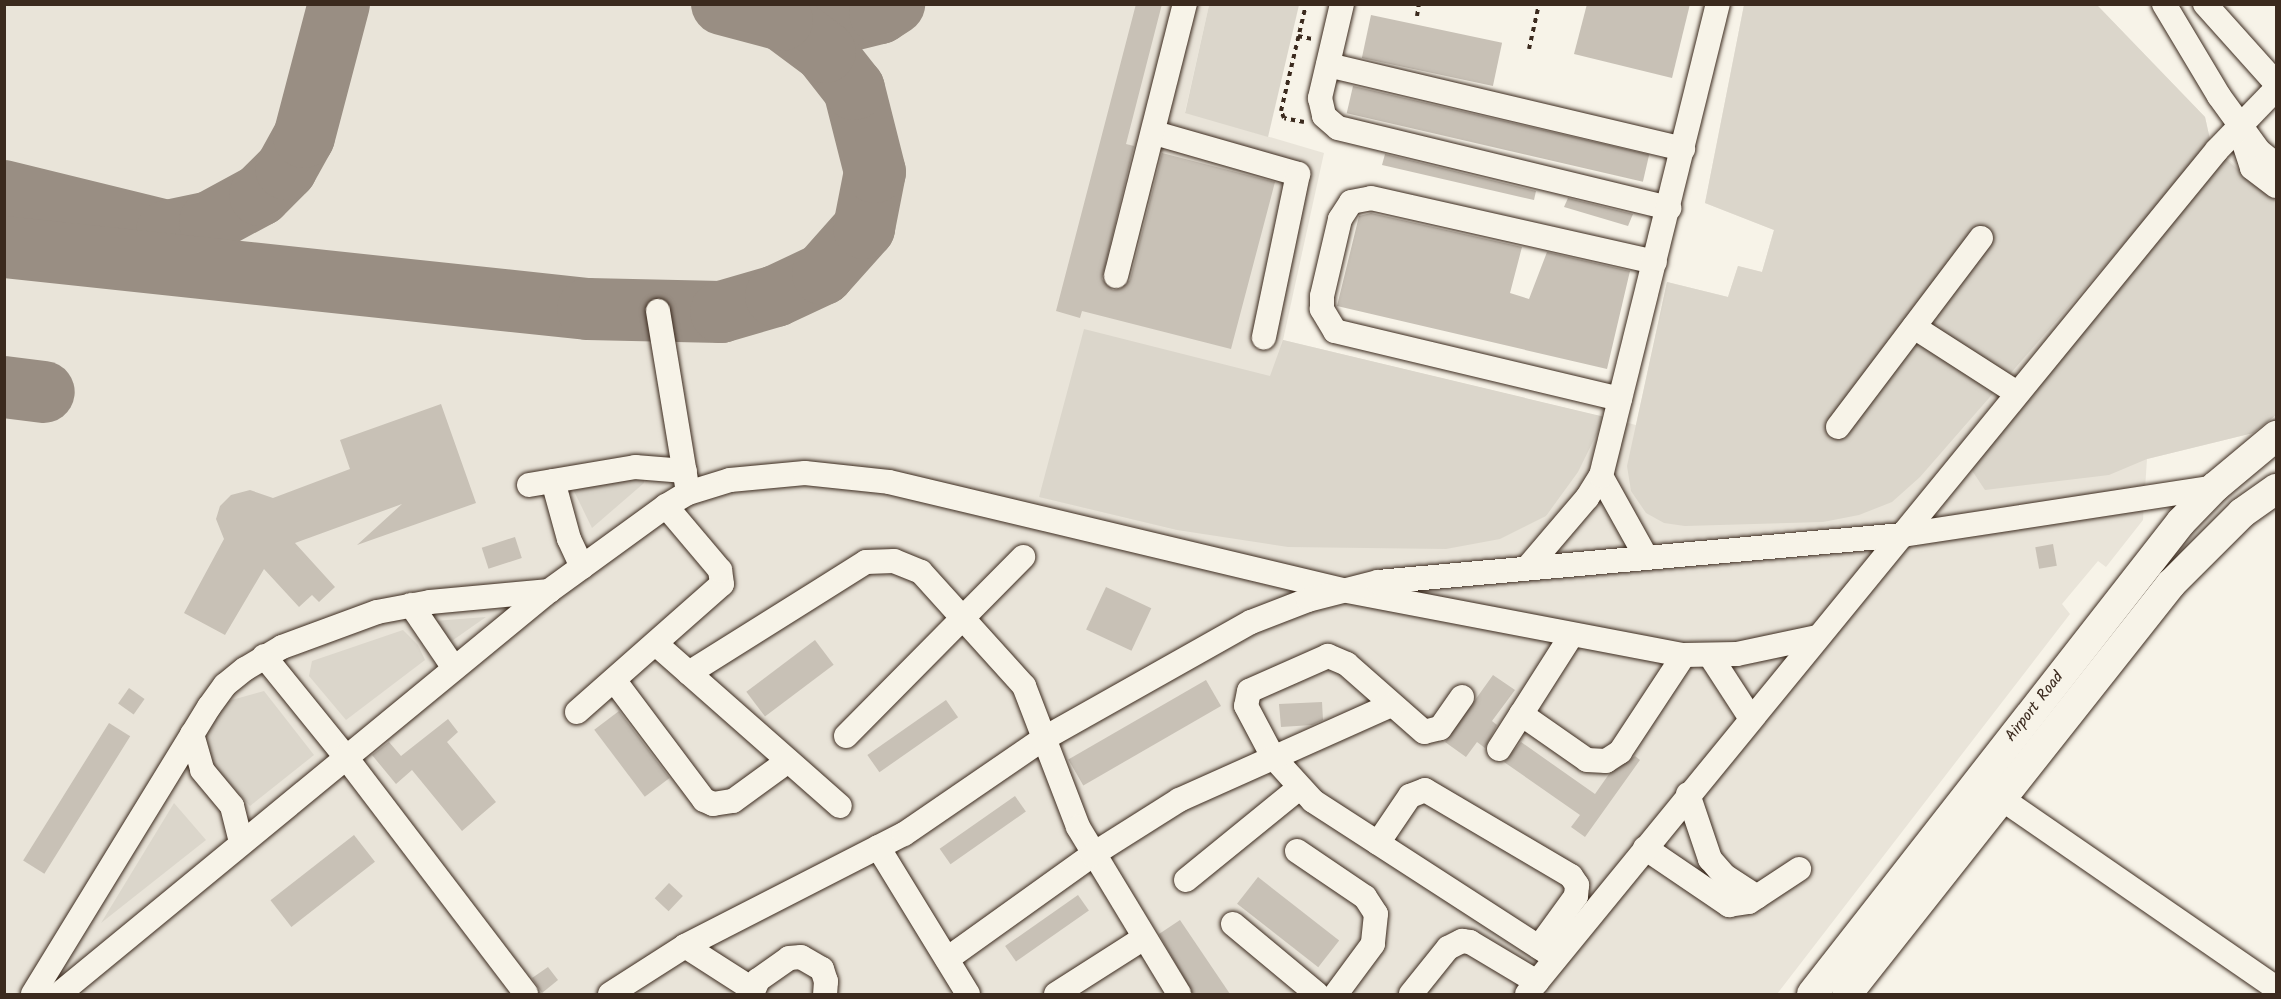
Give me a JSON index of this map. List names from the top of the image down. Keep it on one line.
{"streets":{"main road":["Airport Road"]}}
